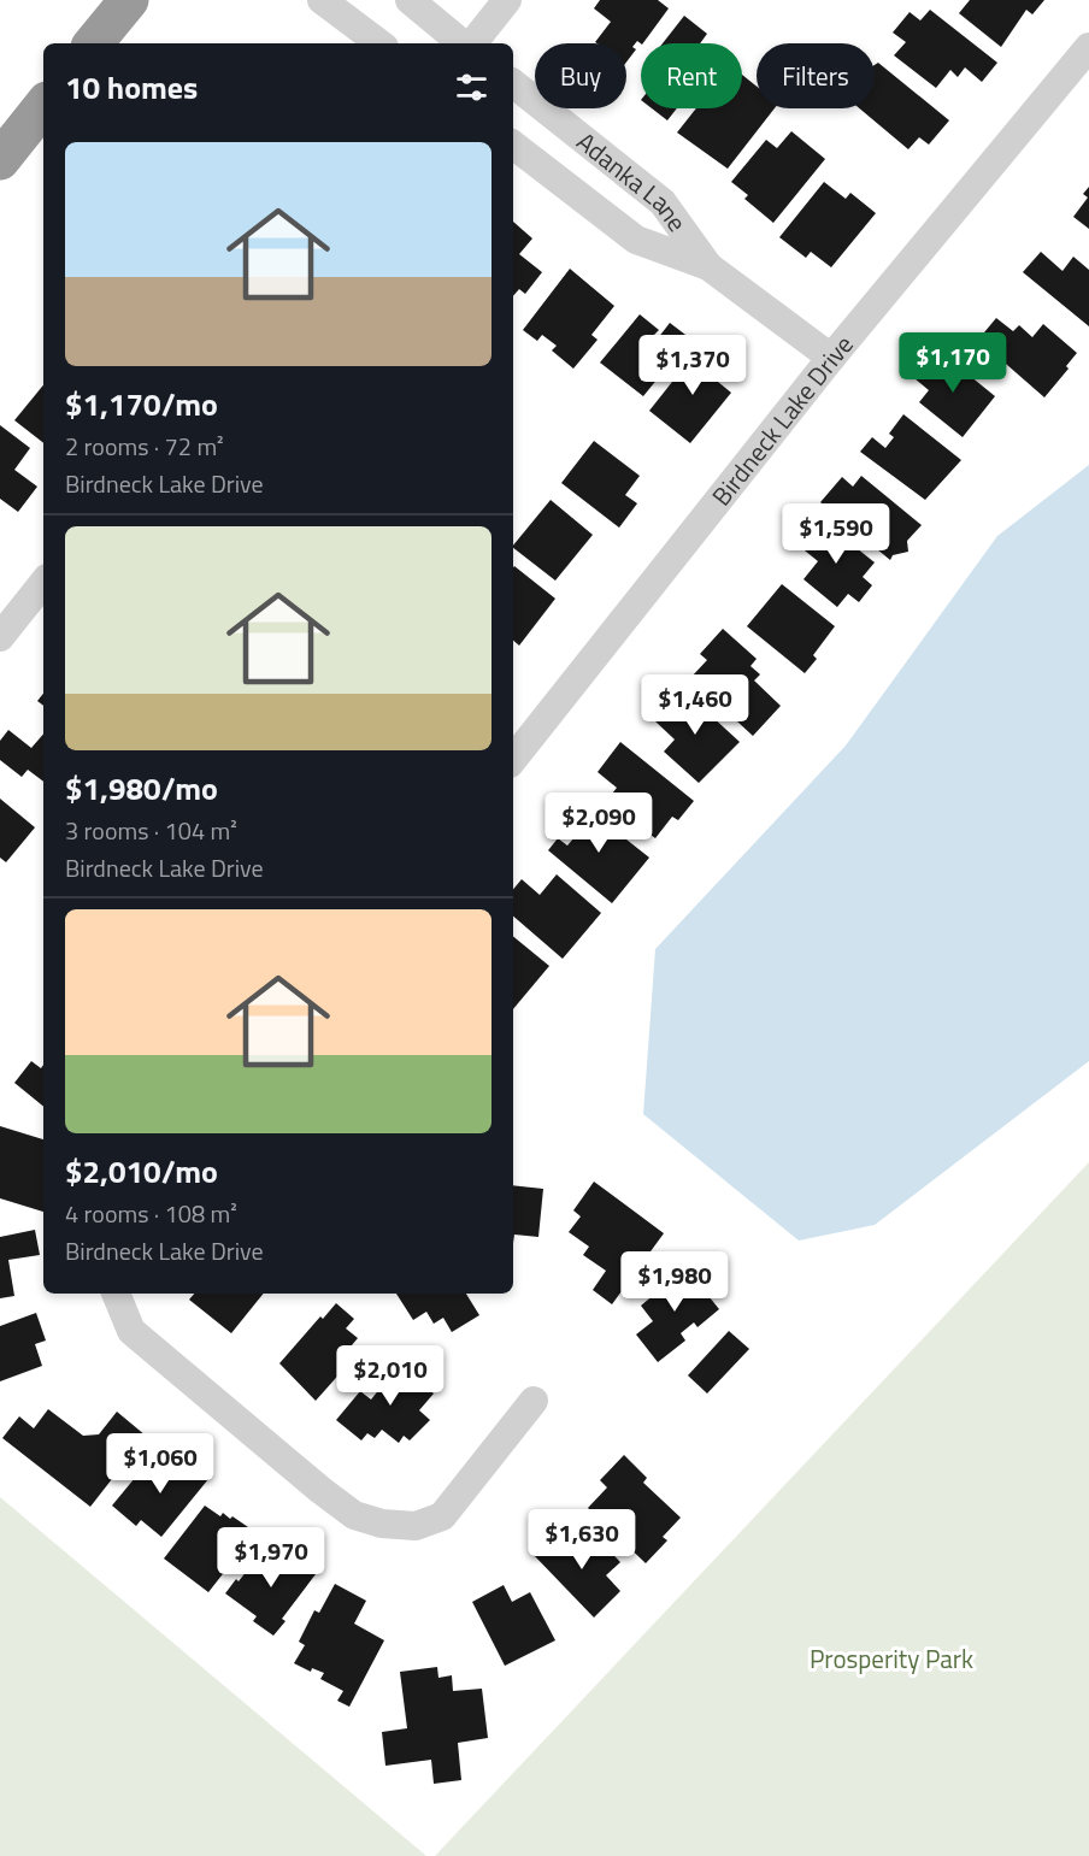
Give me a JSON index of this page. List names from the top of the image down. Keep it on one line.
{"streets":{"street":["Adanka Lane","Birdneck Lake Drive"]},"crossings":[["Adanka Lane","Birdneck Lake Drive"]],"parks":["Prosperity Park"],"page":{"chip":["Buy","Rent","Filters"],"heading":"10 homes","list":[{"name":"$1,170/mo","note":"2 rooms · 72 m² · Birdneck Lake Drive"},{"name":"$1,980/mo","note":"3 rooms · 104 m² · Birdneck Lake Drive"},{"name":"$2,010/mo","note":"4 rooms · 108 m² · Birdneck Lake Drive"}],"price":["$1,170","$1,370","$1,590","$1,460","$2,090","$1,980","$2,010","$1,060","$1,630","$1,970"]}}
